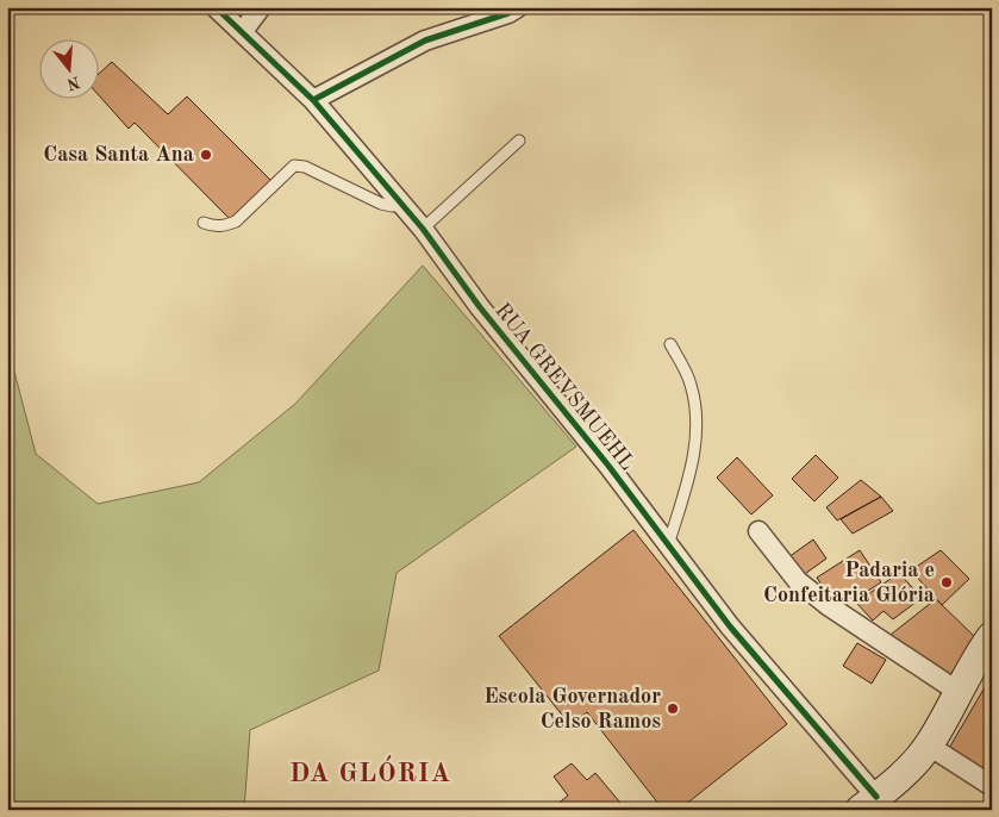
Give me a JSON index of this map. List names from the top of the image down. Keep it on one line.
{"streets":{"street":["RUA GREVSMUEHL"]},"districts":["DA GLÓRIA"],"places":["Casa Santa Ana","Padaria e Confeitaria Glória","Escola Governador Celso Ramos"],"north":"bottom"}
